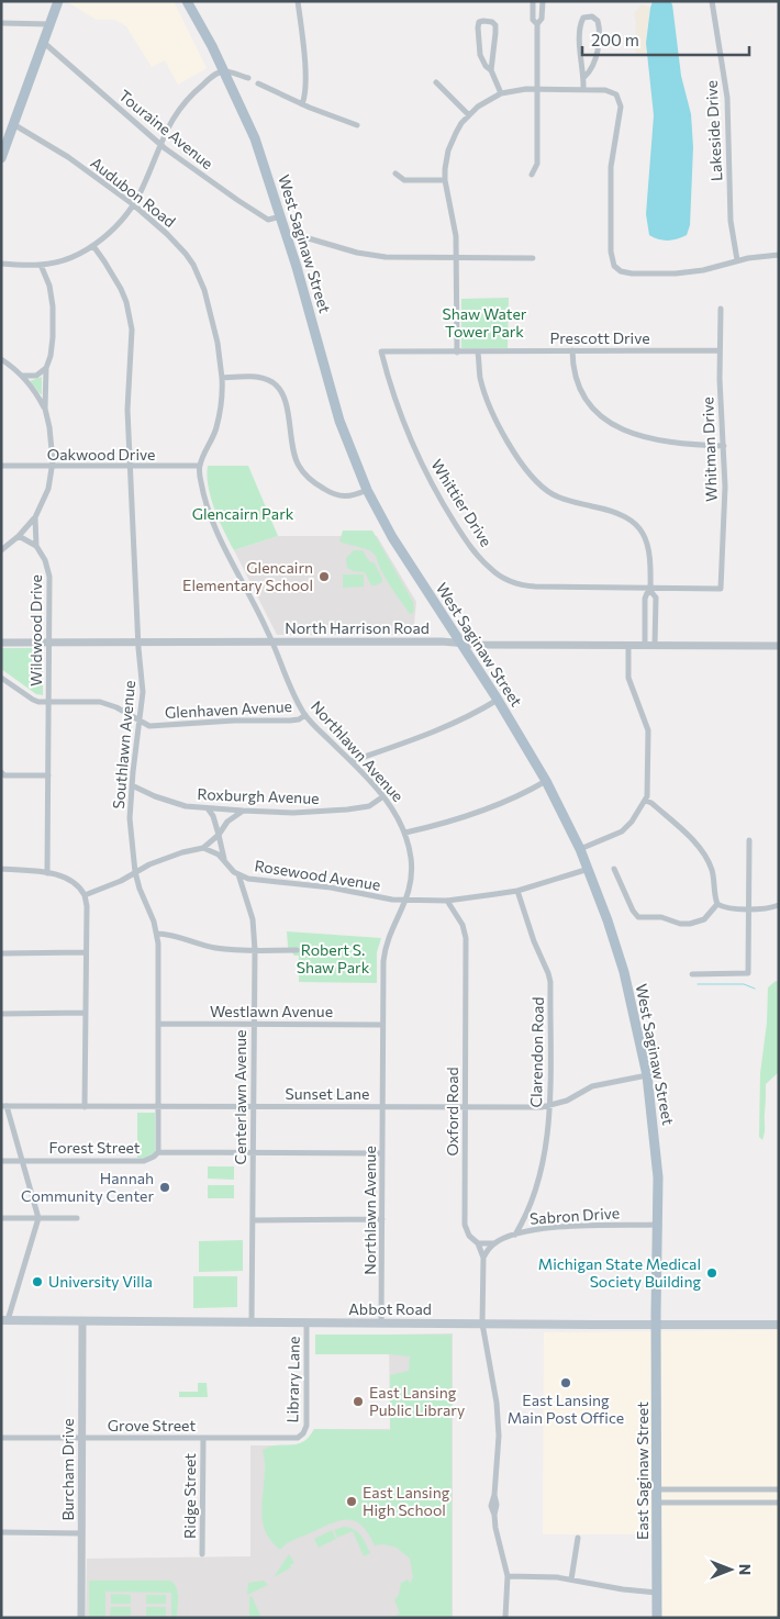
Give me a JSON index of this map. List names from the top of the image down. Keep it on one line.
{"streets":{"main road":["West Saginaw Street","Abbot Road","East Saginaw Street"],"street":["Touraine Avenue","Lakeside Drive","Audubon Road","Prescott Drive","Whitman Drive","Oakwood Drive","Whittier Drive","North Harrison Road","Wildwood Drive","Glenhaven Avenue","Southlawn Avenue","Northlawn Avenue","Roxburgh Avenue","Rosewood Avenue","Westlawn Avenue","Clarendon Road","Sunset Lane","Centerlawn Avenue","Oxford Road","Forest Street","Sabron Drive","Library Lane","Grove Street","Burcham Drive","Ridge Street"]},"crossings":[["Touraine Avenue","West Saginaw Street"],["West Saginaw Street","North Harrison Road"],["West Saginaw Street","Rosewood Avenue"],["West Saginaw Street","Sunset Lane"],["West Saginaw Street","Sabron Drive"],["West Saginaw Street","Abbot Road"],["West Saginaw Street","East Saginaw Street"],["Prescott Drive","Whitman Drive"],["Prescott Drive","Whittier Drive"],["Whitman Drive","Whittier Drive"],["Oakwood Drive","Wildwood Drive"],["Oakwood Drive","Southlawn Avenue"],["Oakwood Drive","Northlawn Avenue"],["North Harrison Road","Wildwood Drive"],["North Harrison Road","Southlawn Avenue"],["North Harrison Road","Northlawn Avenue"],["Wildwood Drive","Glenhaven Avenue"],["Glenhaven Avenue","Southlawn Avenue"],["Glenhaven Avenue","Northlawn Avenue"],["Southlawn Avenue","Roxburgh Avenue"],["Southlawn Avenue","Westlawn Avenue"],["Southlawn Avenue","Sunset Lane"],["Southlawn Avenue","Forest Street"],["Northlawn Avenue","Roxburgh Avenue"],["Northlawn Avenue","Rosewood Avenue"],["Northlawn Avenue","Westlawn Avenue"],["Northlawn Avenue","Sunset Lane"],["Northlawn Avenue","Forest Street"],["Northlawn Avenue","Abbot Road"],["Rosewood Avenue","Clarendon Road"],["Rosewood Avenue","Centerlawn Avenue"],["Rosewood Avenue","Oxford Road"],["Westlawn Avenue","Centerlawn Avenue"],["Clarendon Road","Sunset Lane"],["Clarendon Road","Sabron Drive"],["Sunset Lane","Centerlawn Avenue"],["Sunset Lane","Oxford Road"],["Centerlawn Avenue","Forest Street"],["Centerlawn Avenue","Abbot Road"],["Oxford Road","Sabron Drive"],["Oxford Road","Abbot Road"],["Abbot Road","Library Lane"],["Abbot Road","Burcham Drive"],["Abbot Road","East Saginaw Street"],["Library Lane","Grove Street"],["Grove Street","Burcham Drive"],["Grove Street","Ridge Street"]],"parks":["Shaw Water Tower Park","Glencairn Park","Robert S. Shaw Park"],"places":["Glencairn Elementary School","Hannah Community Center","Michigan State Medical Society Building","University Villa","East Lansing Main Post Office","East Lansing Public Library","East Lansing High School"],"scale_bar":"200 m","north":"right"}
